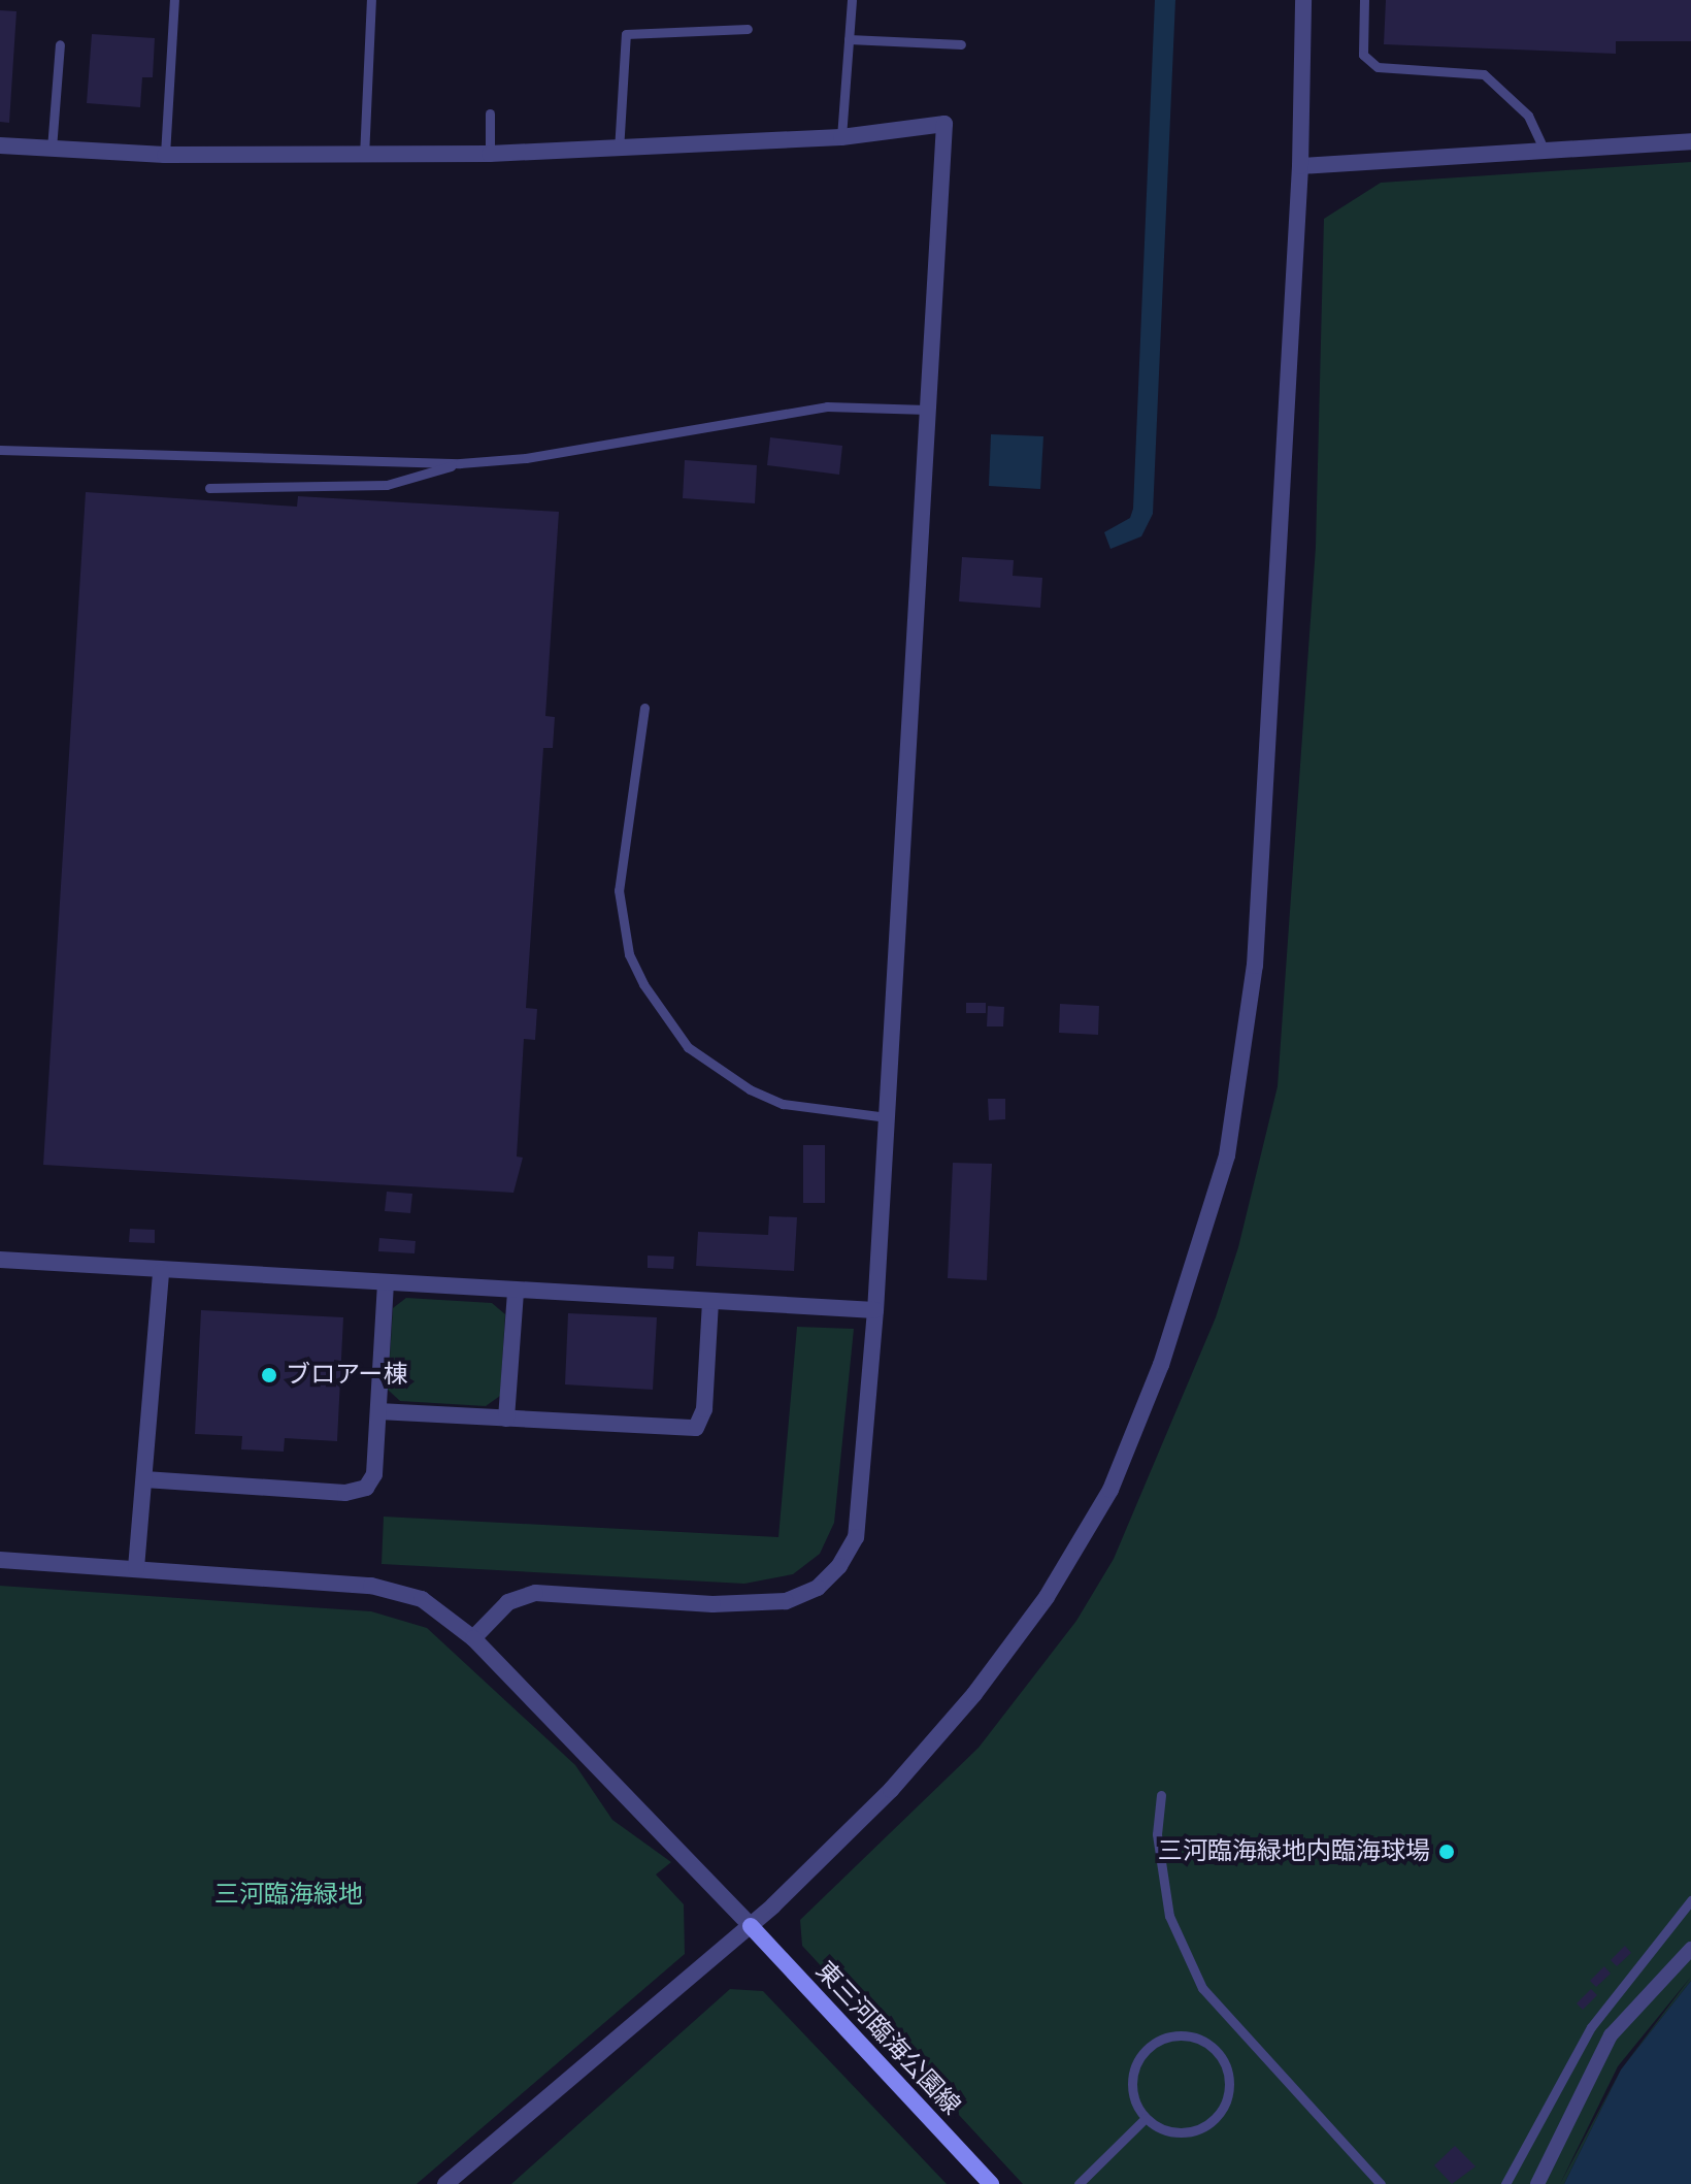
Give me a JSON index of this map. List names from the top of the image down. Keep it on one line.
{"streets":{"main road":["東三河臨海公園線"]},"parks":["三河臨海緑地"],"places":["ブロアー棟","三河臨海緑地内臨海球場"]}
